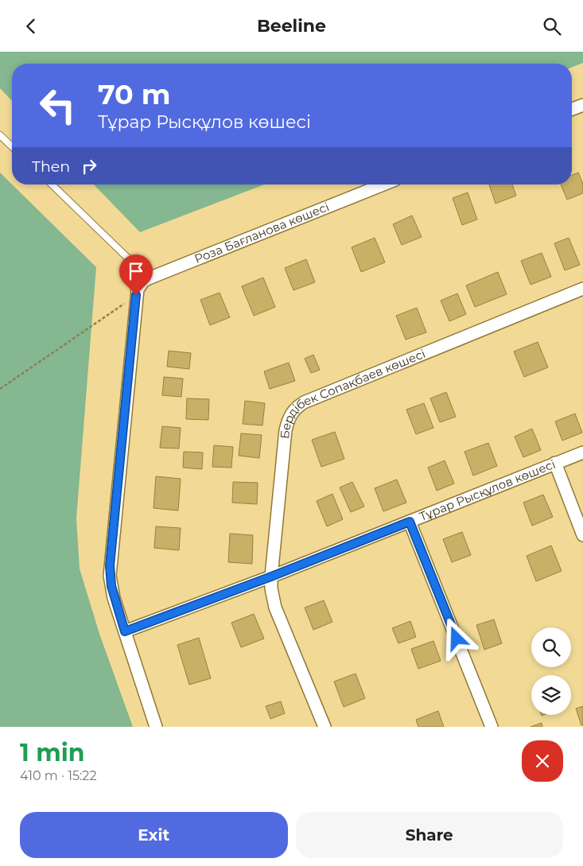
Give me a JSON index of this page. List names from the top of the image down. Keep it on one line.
{"streets":{"street":["Роза Бағланова көшесі","Бердібек Сопақбаев көшесі","Тұрар Рысқұлов көшесі"]},"crossings":[["Бердібек Сопақбаев көшесі","Тұрар Рысқұлов көшесі"]],"page":{"header":"Beeline","turn":["70 m","Тұрар Рысқұлов көшесі"],"then":"Then","heading":["1 min","410 m · 15:22"],"buttons":["Exit","Share"]}}
